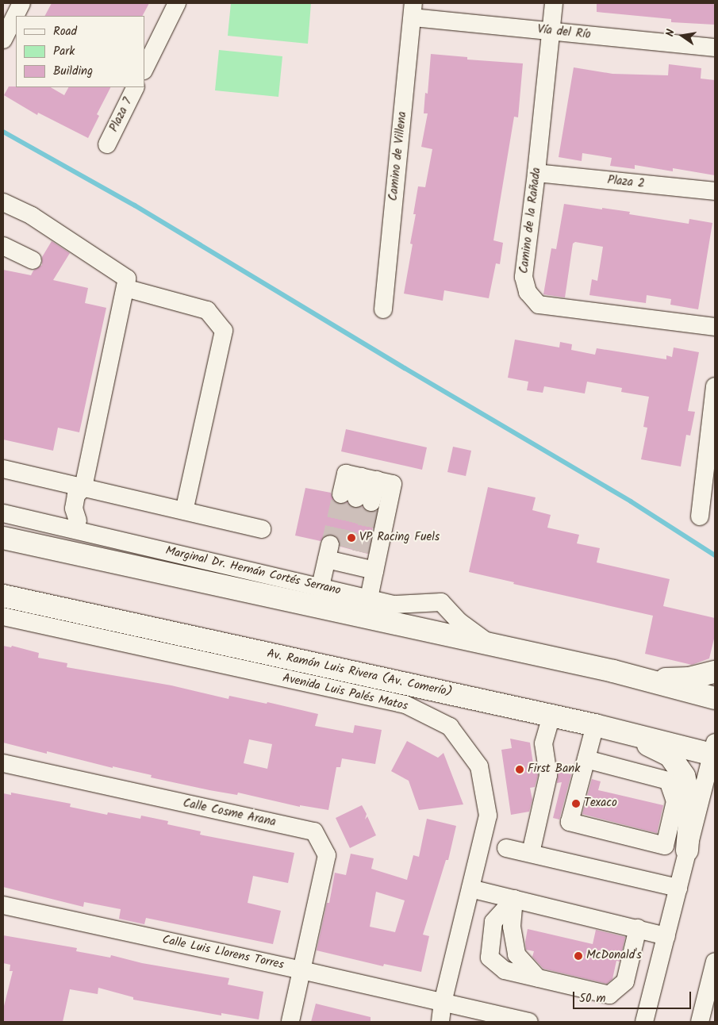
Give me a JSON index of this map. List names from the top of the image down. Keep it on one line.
{"streets":{"main road":["Av. Ramón Luis Rivera (Av. Comerío)"],"street":["Vía del Río","Plaza 7","Camino de Villena","Plaza 2","Camino de la Rañada","Marginal Dr. Hernán Cortés Serrano","Avenida Luis Palés Matos","Calle Cosme Arana","Calle Luis Llorens Torres"]},"crossings":[["Vía del Río","Camino de Villena"],["Vía del Río","Camino de la Rañada"],["Plaza 2","Camino de la Rañada"],["Avenida Luis Palés Matos","Calle Luis Llorens Torres"],["Calle Cosme Arana","Calle Luis Llorens Torres"]],"places":["VP Racing Fuels","First Bank","Texaco","McDonald's"],"legend":["Road","Park","Building"],"scale_bar":"50 m","north":"left"}
